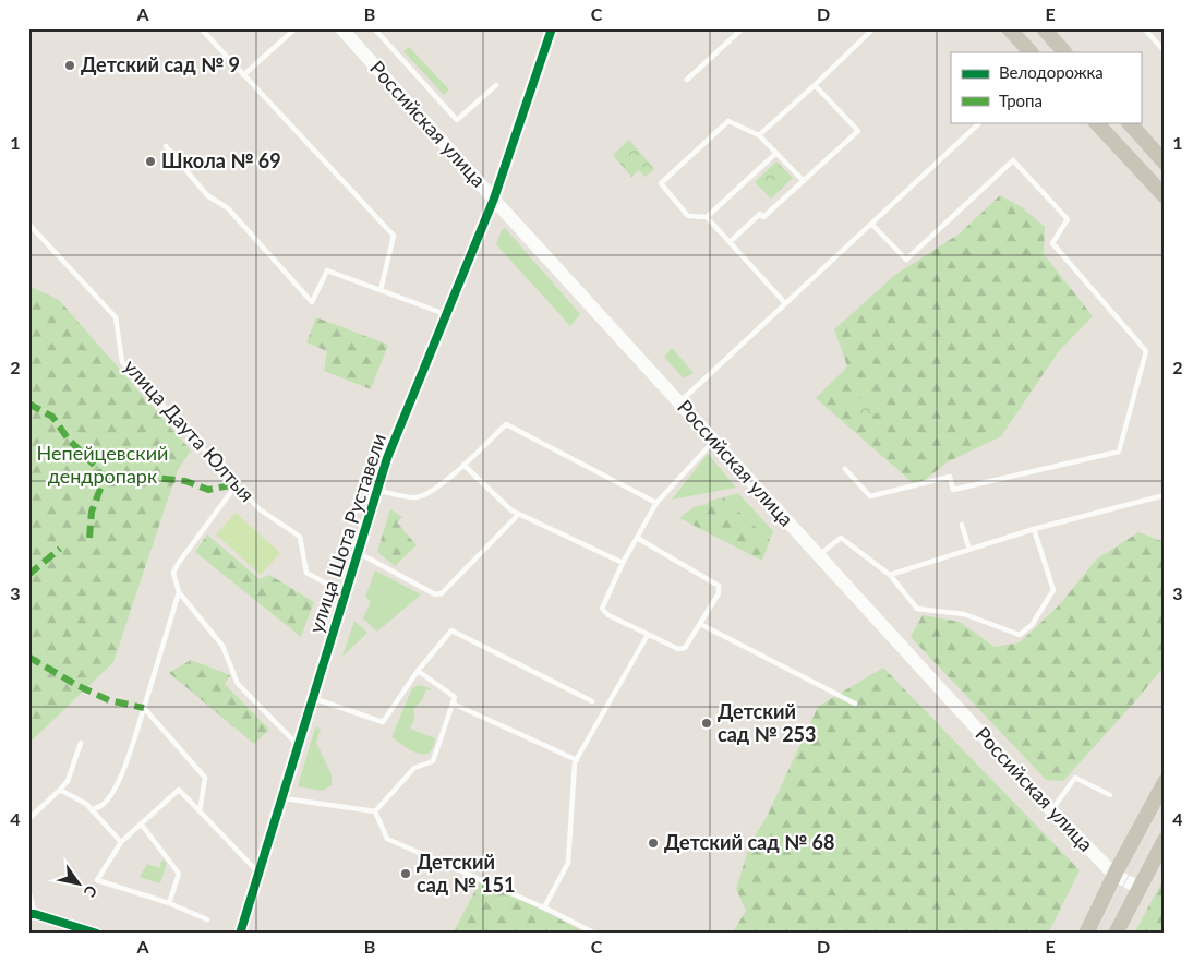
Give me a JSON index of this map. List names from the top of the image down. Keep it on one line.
{"streets":{"main road":["Российская улица","улица Шота Руставели"],"lane":["улица Даута Юлтыя"]},"crossings":[["Российская улица","улица Шота Руставели"],["улица Даута Юлтыя","улица Шота Руставели"]],"parks":["Непейцевский дендропарк"],"places":["Детский сад № 9","Школа № 69","Детский сад № 253","Детский сад № 68","Детский сад № 151"],"legend":["Велодорожка","Тропа"],"north":"bottom right","grid":{"columns":["A","B","C","D","E"],"rows":["1","2","3","4"]}}
